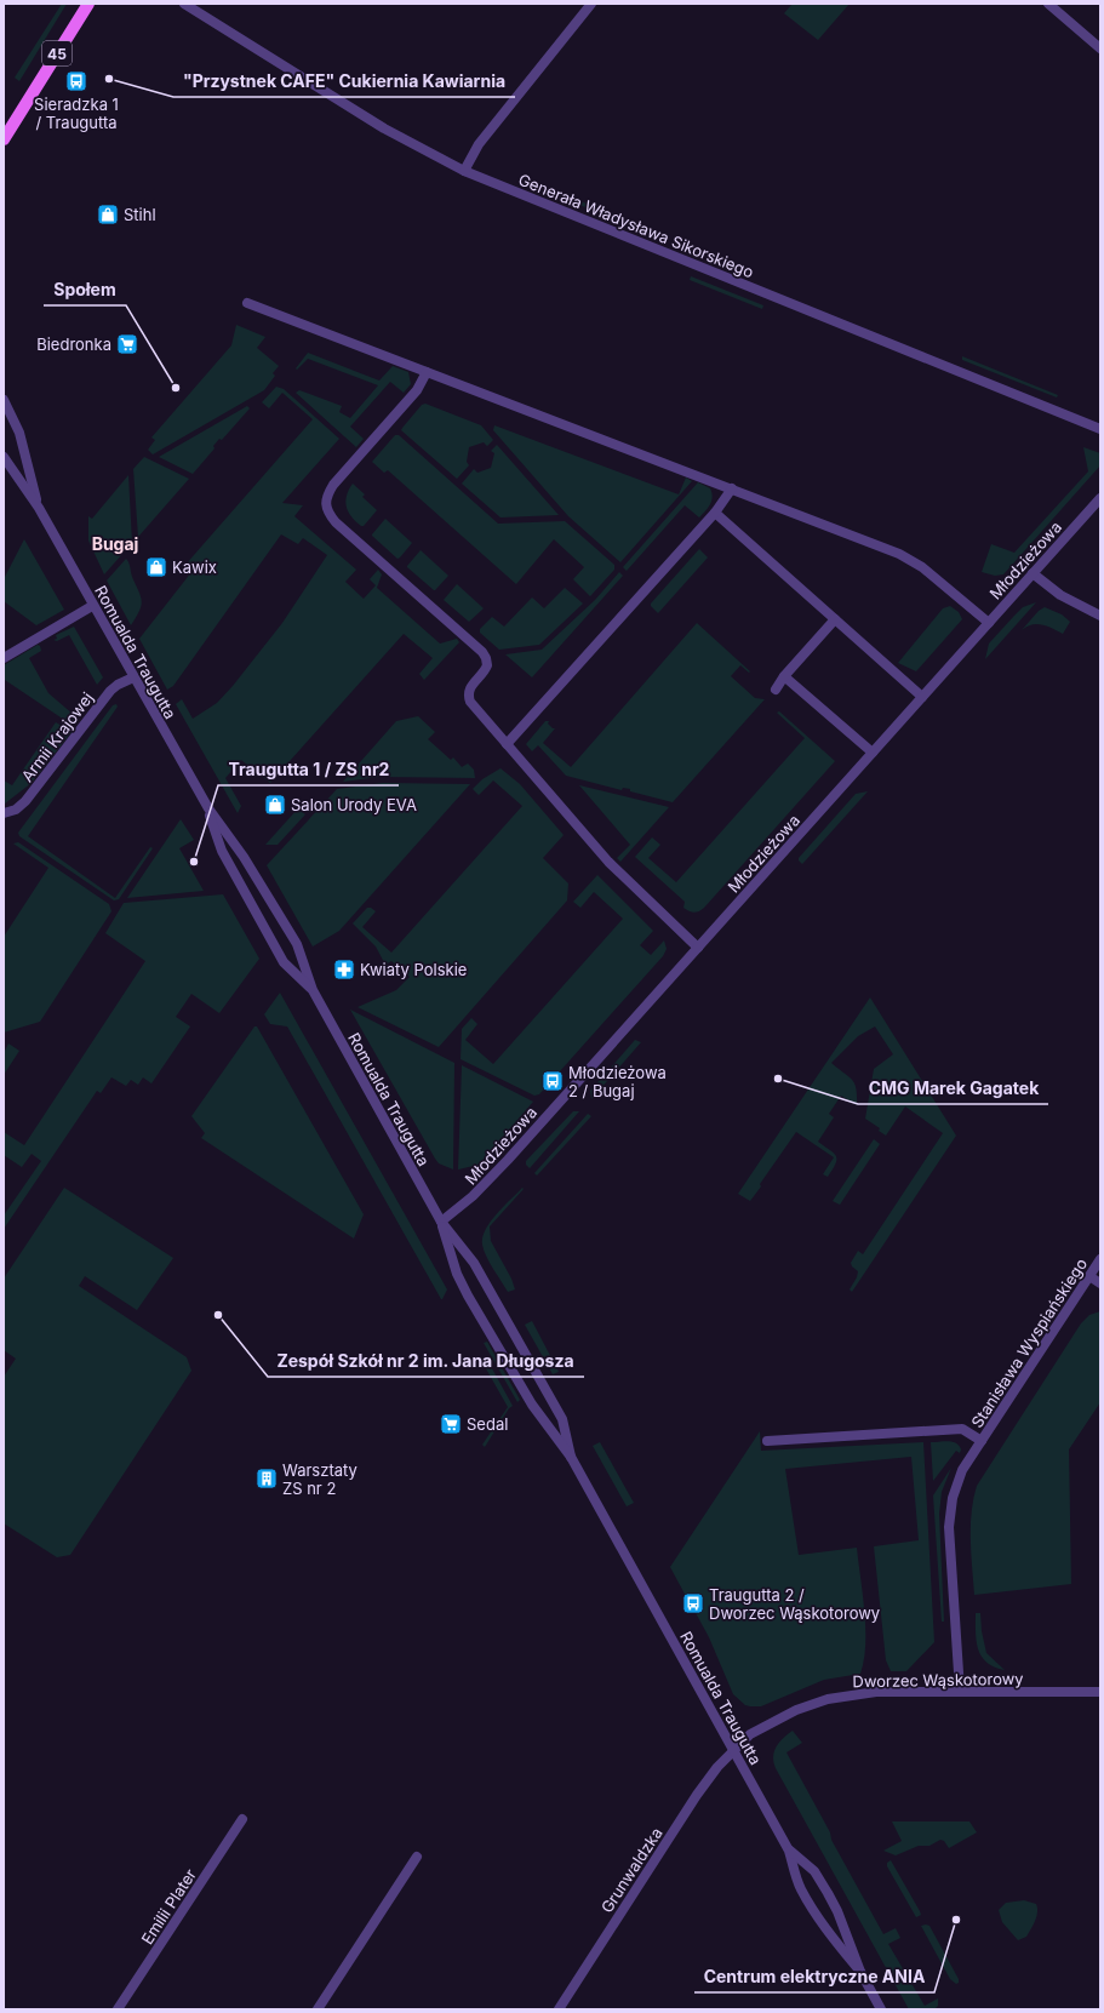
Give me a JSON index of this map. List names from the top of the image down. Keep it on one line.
{"streets":{"main road":["45"],"street":["Generała Władysława Sikorskiego","Młodzieżowa","Romualda Traugutta","Armii Krajowej","Stanisława Wyspiańskiego","Dworzec Wąskotorowy","Grunwaldzka","Emilii Plater"]},"crossings":[["Młodzieżowa","Romualda Traugutta"],["Romualda Traugutta","Armii Krajowej"],["Romualda Traugutta","Dworzec Wąskotorowy"],["Romualda Traugutta","Grunwaldzka"],["Stanisława Wyspiańskiego","Dworzec Wąskotorowy"],["Dworzec Wąskotorowy","Grunwaldzka"]],"districts":["Bugaj"],"places":{"other":["\"Przystnek CAFE\" Cukiernia Kawiarnia","Społem","Traugutta 1 / ZS nr2","CMG Marek Gagatek","Zespół Szkół nr 2 im. Jana Długosza","Centrum elektryczne ANIA"],"bus stop":["Sieradzka 1 / Traugutta","Młodzieżowa 2 / Bugaj","Traugutta 2 / Dworzec Wąskotorowy"],"shop":["Stihl","Kawix","Salon Urody EVA"],"supermarket":["Biedronka","Sedal"],"pharmacy":["Kwiaty Polskie"],"building":["Warsztaty ZS nr 2"]}}
